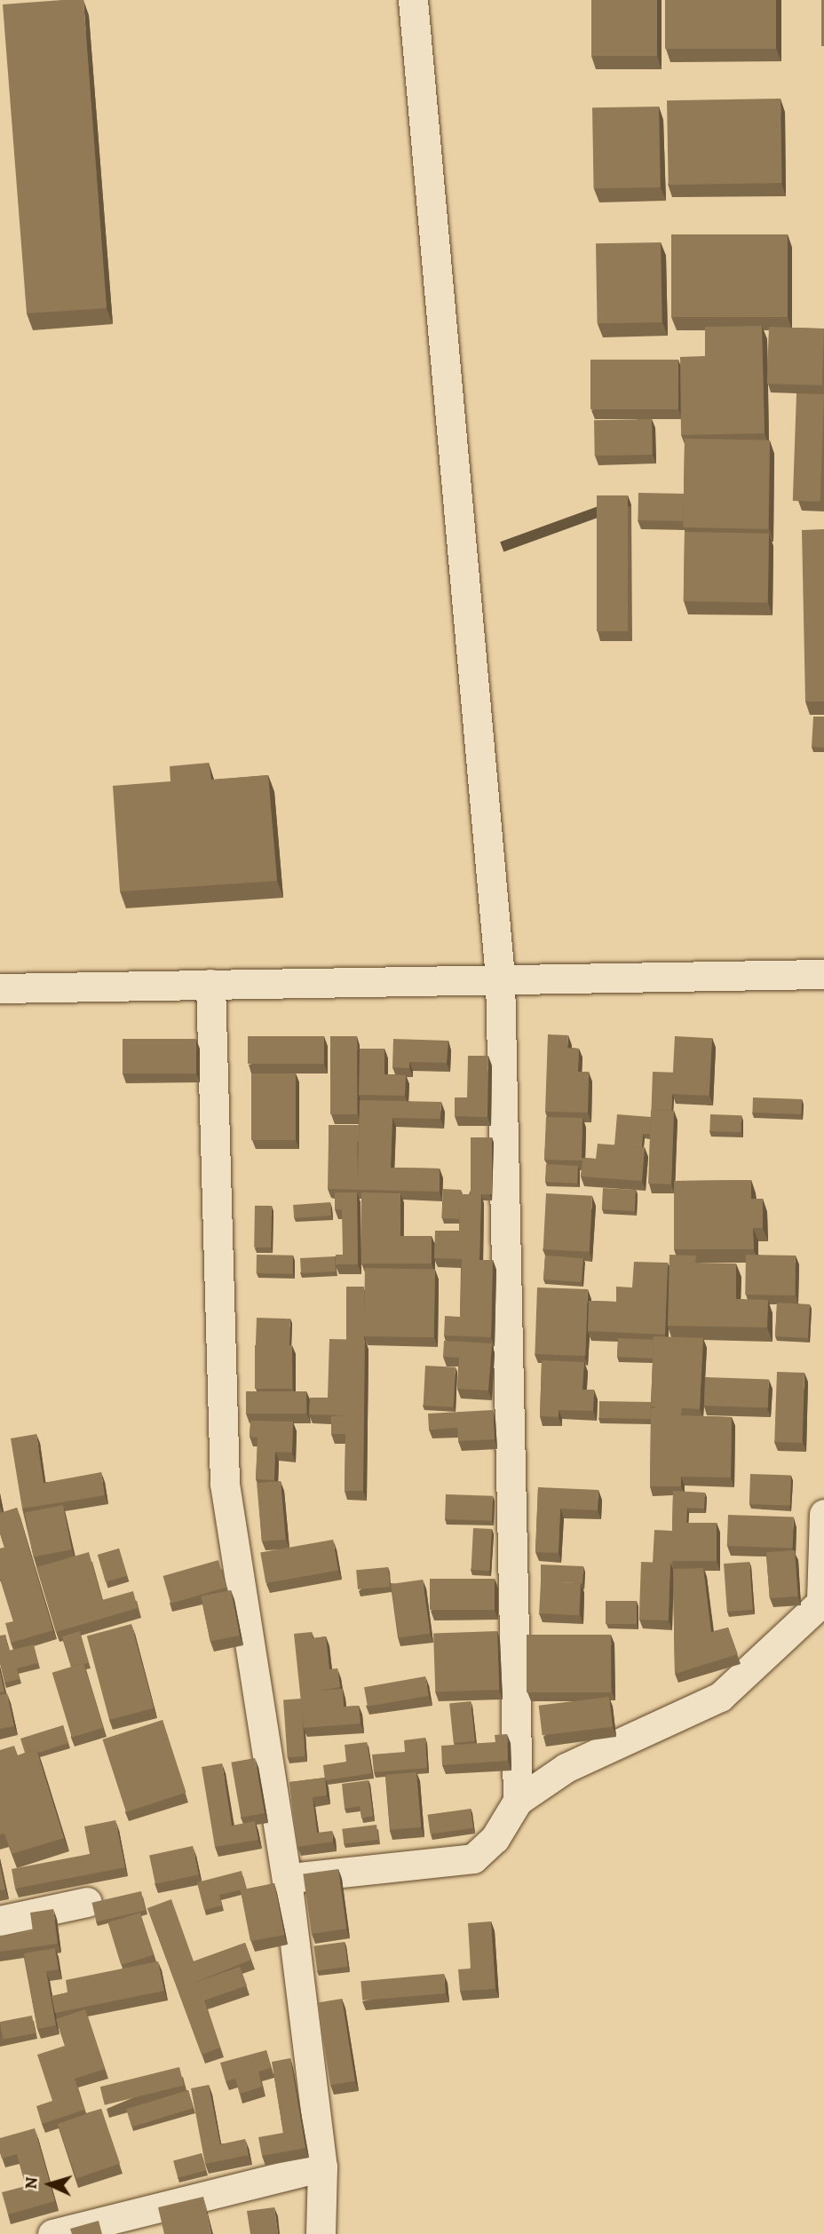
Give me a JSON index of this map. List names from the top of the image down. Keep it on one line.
{"north":"left"}
